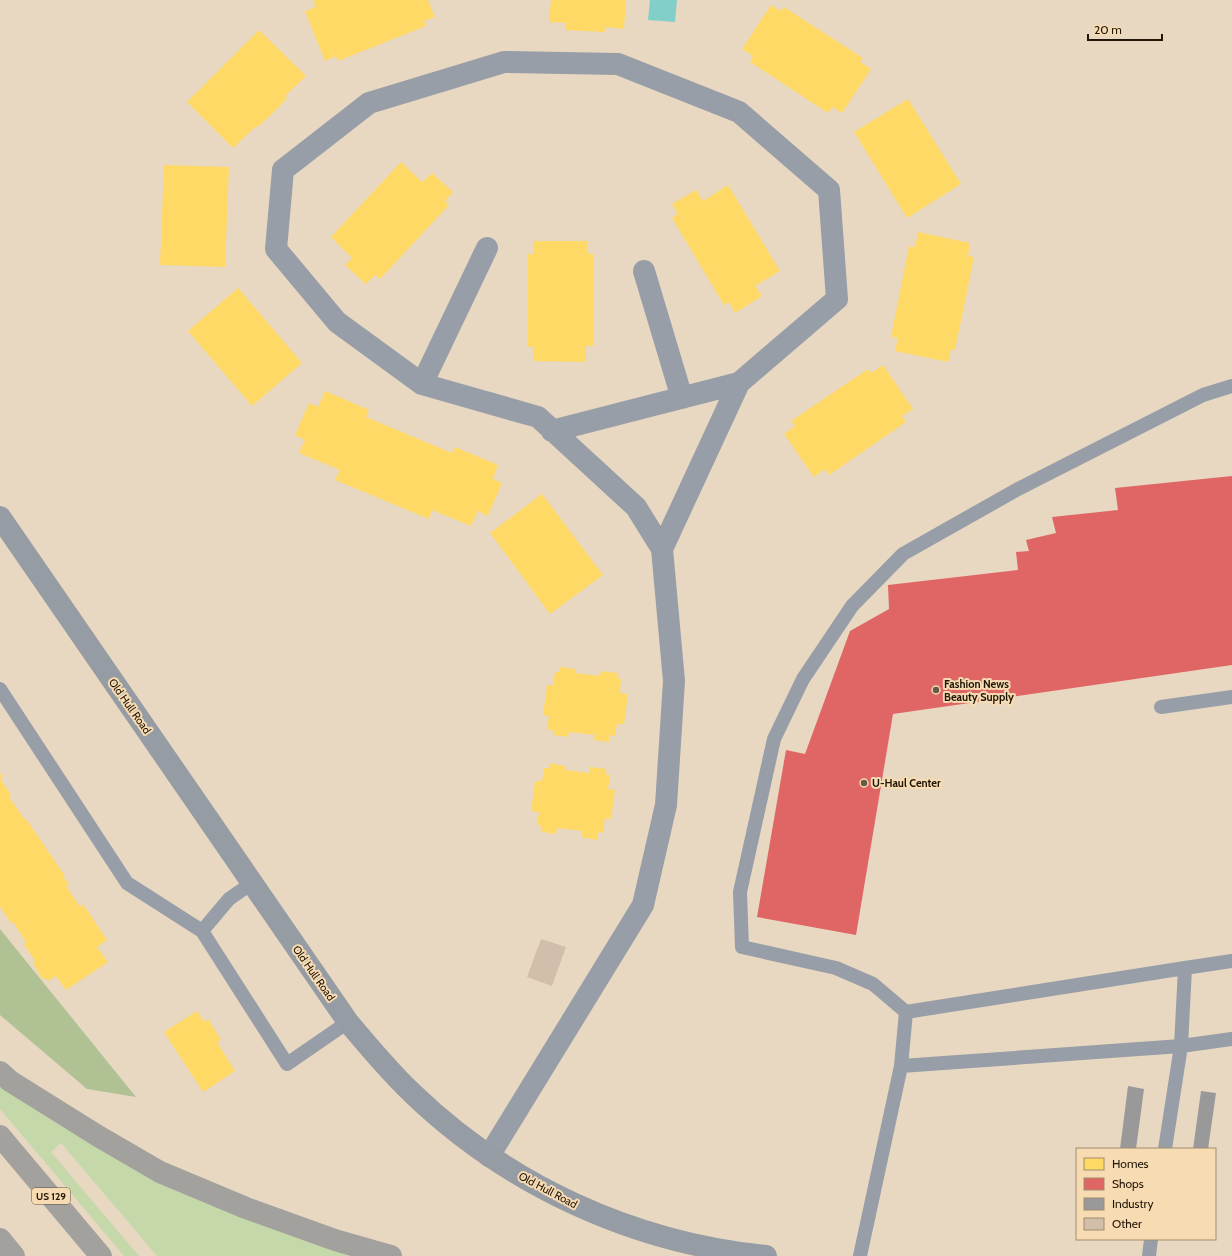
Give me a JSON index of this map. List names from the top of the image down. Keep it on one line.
{"streets":{"highway":["US 129"],"main road":["Old Hull Road"]},"places":["Fashion News Beauty Supply","U-Haul Center"],"legend":["Homes","Shops","Industry","Other"],"scale_bar":"20 m"}
